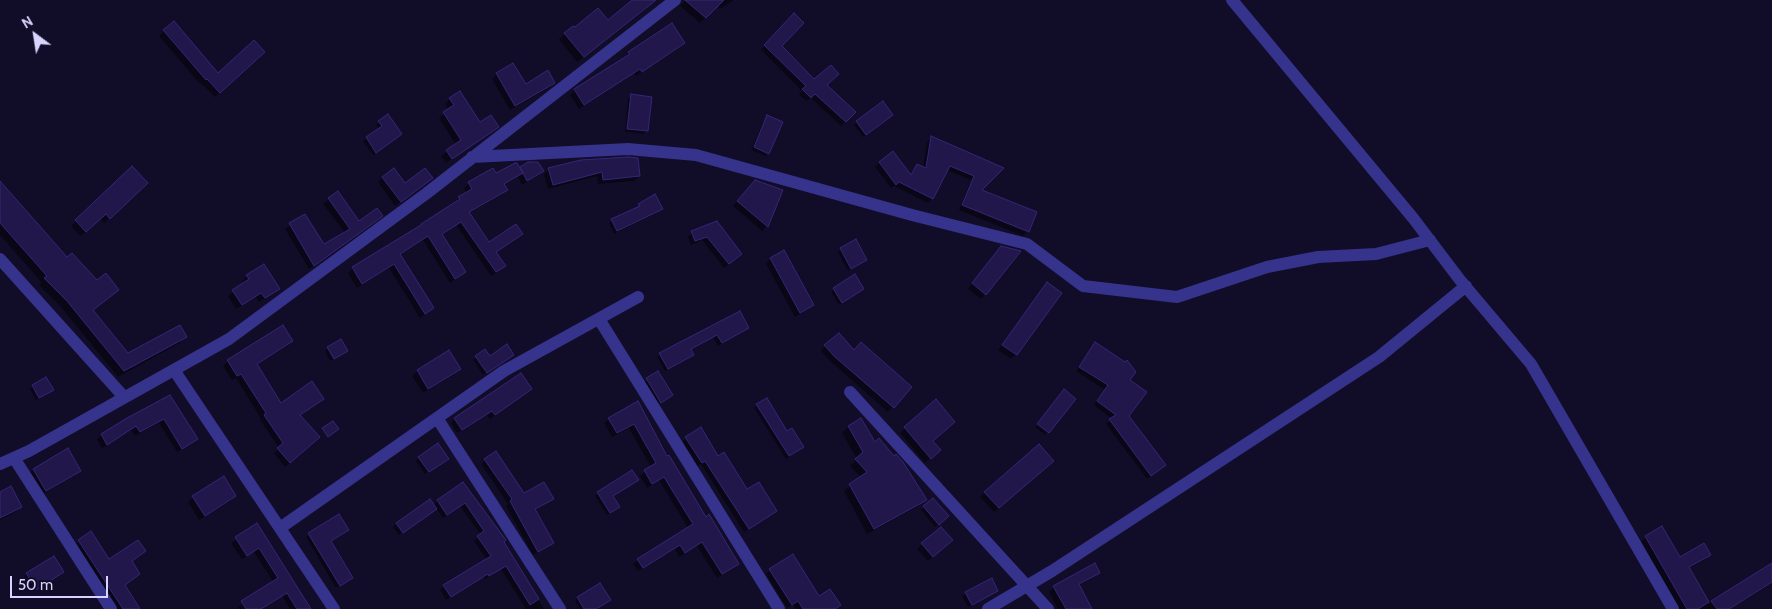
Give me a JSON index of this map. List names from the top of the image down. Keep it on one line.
{"scale_bar":"50 m","north":"top left"}
